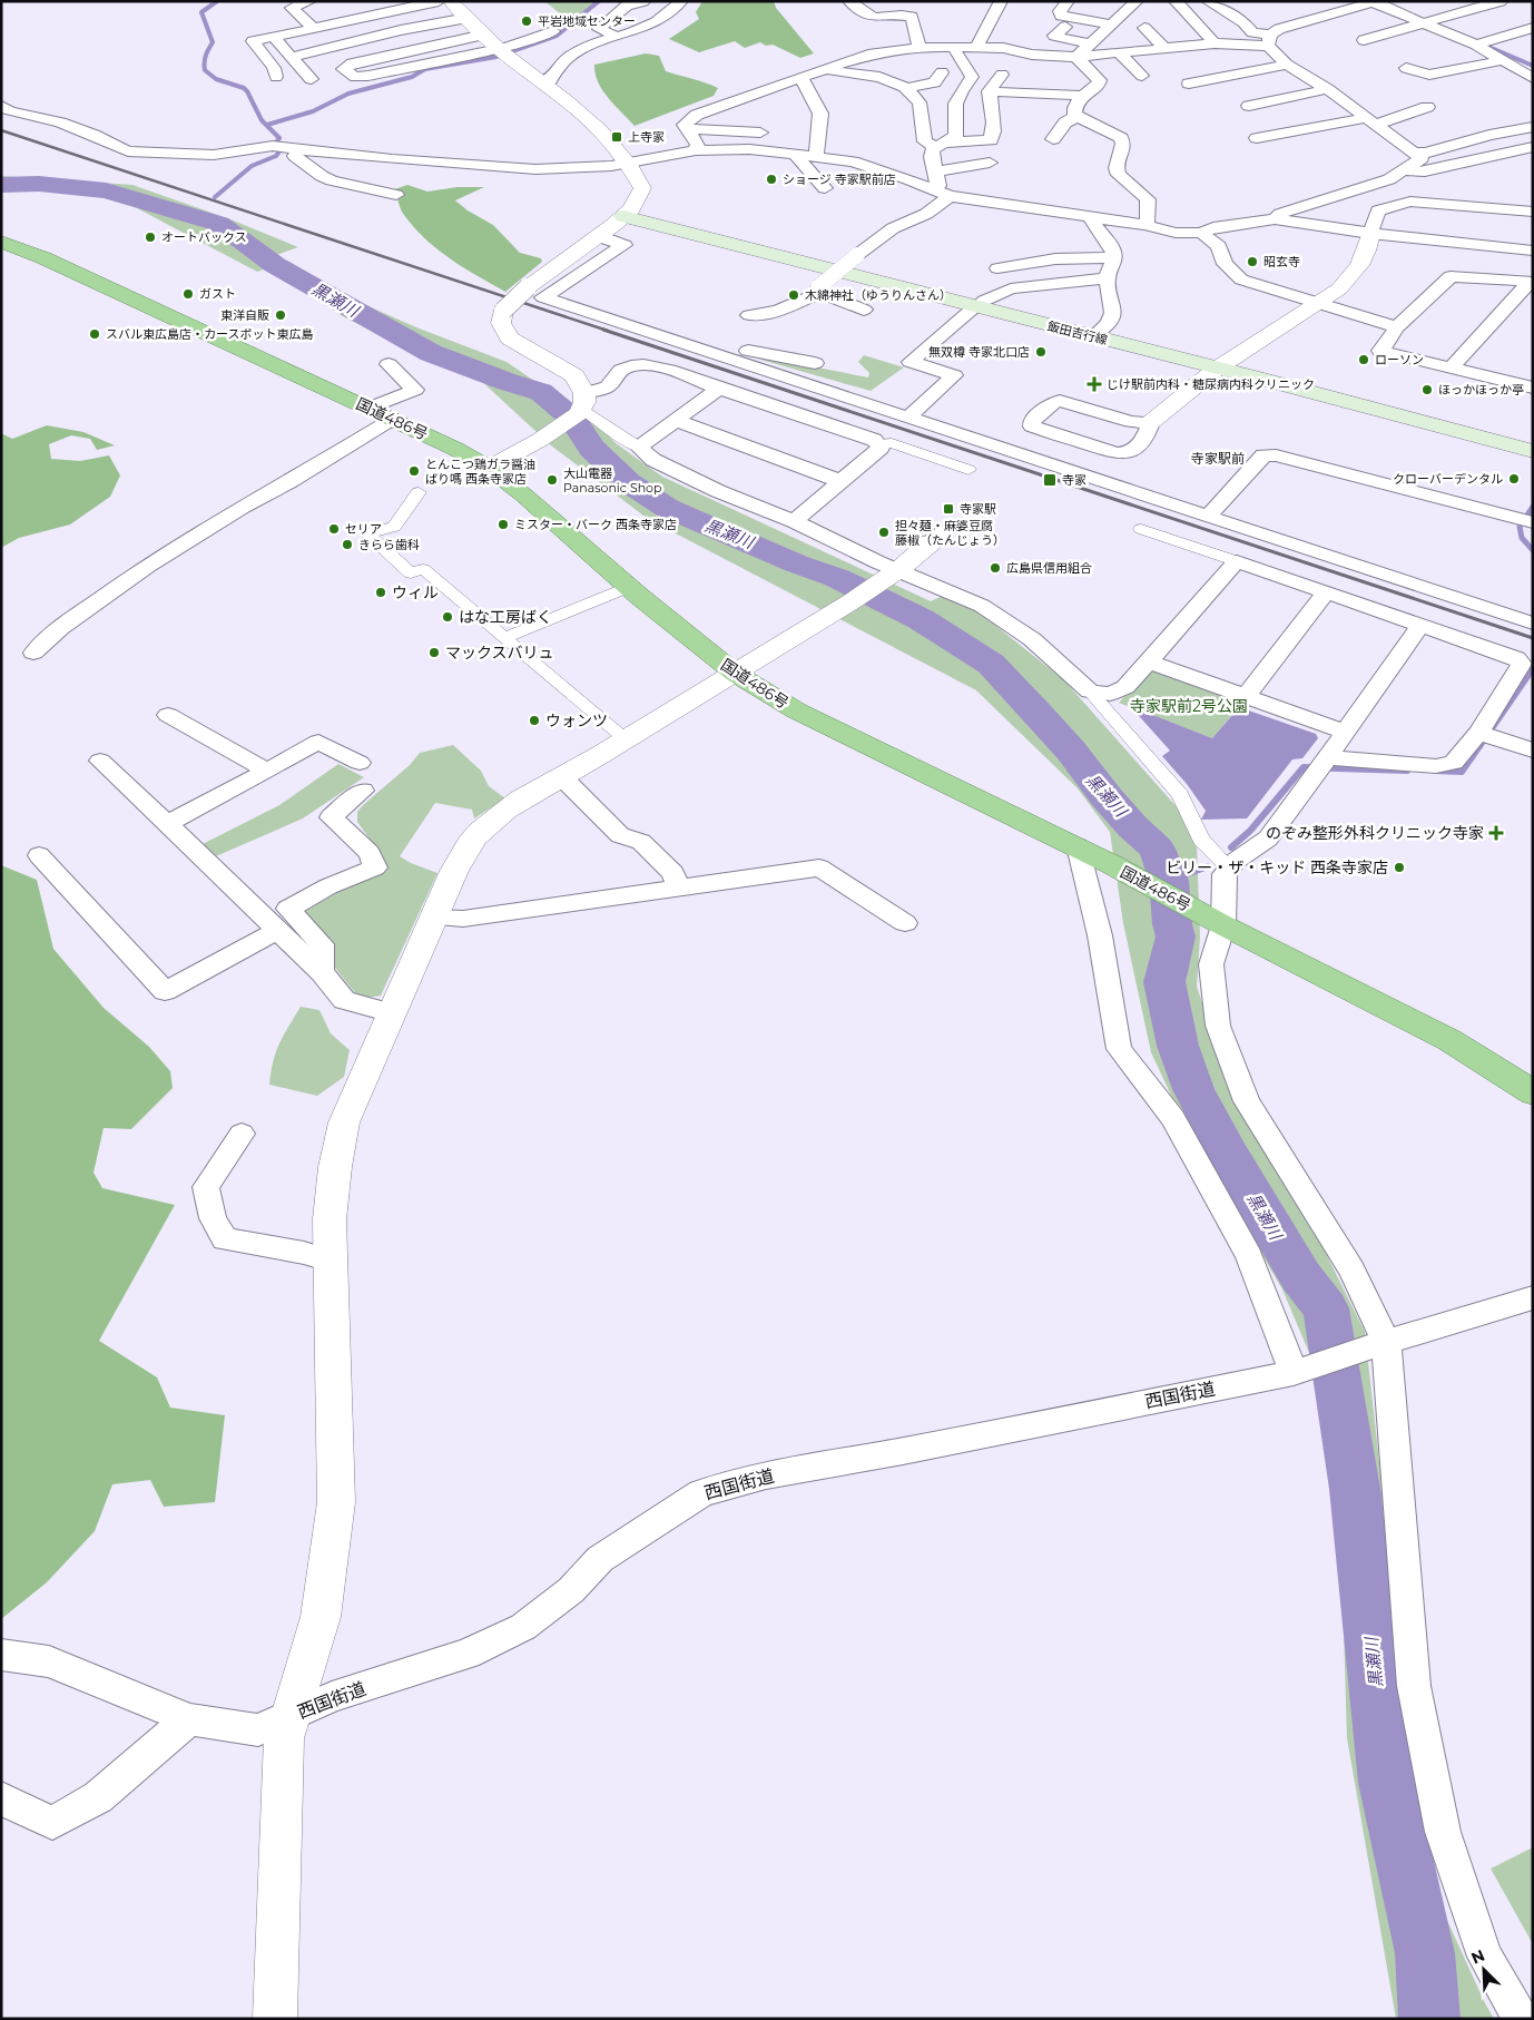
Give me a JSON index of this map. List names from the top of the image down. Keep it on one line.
{"streets":{"highway":["国道486号"],"main road":["飯田吉行線"],"street":["西国街道"]},"districts":["寺家駅前"],"water":["黒瀬川"],"parks":["寺家駅前2号公園"],"places":{"other":["平岩地域センター","ショージ 寺家駅前店","オートバックス","昭玄寺","ガスト","木綿神社（ゆうりんさん）","東洋自販","スバル東広島店・カースポット東広島","無双樽 寺家北口店","ローソン","ほっかほっか亭","とんこつ鶏ガラ醤油 ばり嗎 西条寺家店","クローバーデンタル","大山電器 Panasonic Shop","ミスター・バーク 西条寺家店","セリア","担々麺・麻婆豆腐 藤椒（たんじょう）","きらら歯科","広島県信用組合","ウィル","はな工房ばく","マックスバリュ","ウォンツ","ビリー・ザ・キッド 西条寺家店"],"transit":["上寺家","寺家","寺家駅"],"health":["じけ駅前内科・糖尿病内科クリニック","のぞみ整形外科クリニック寺家"]},"north":"top left"}
